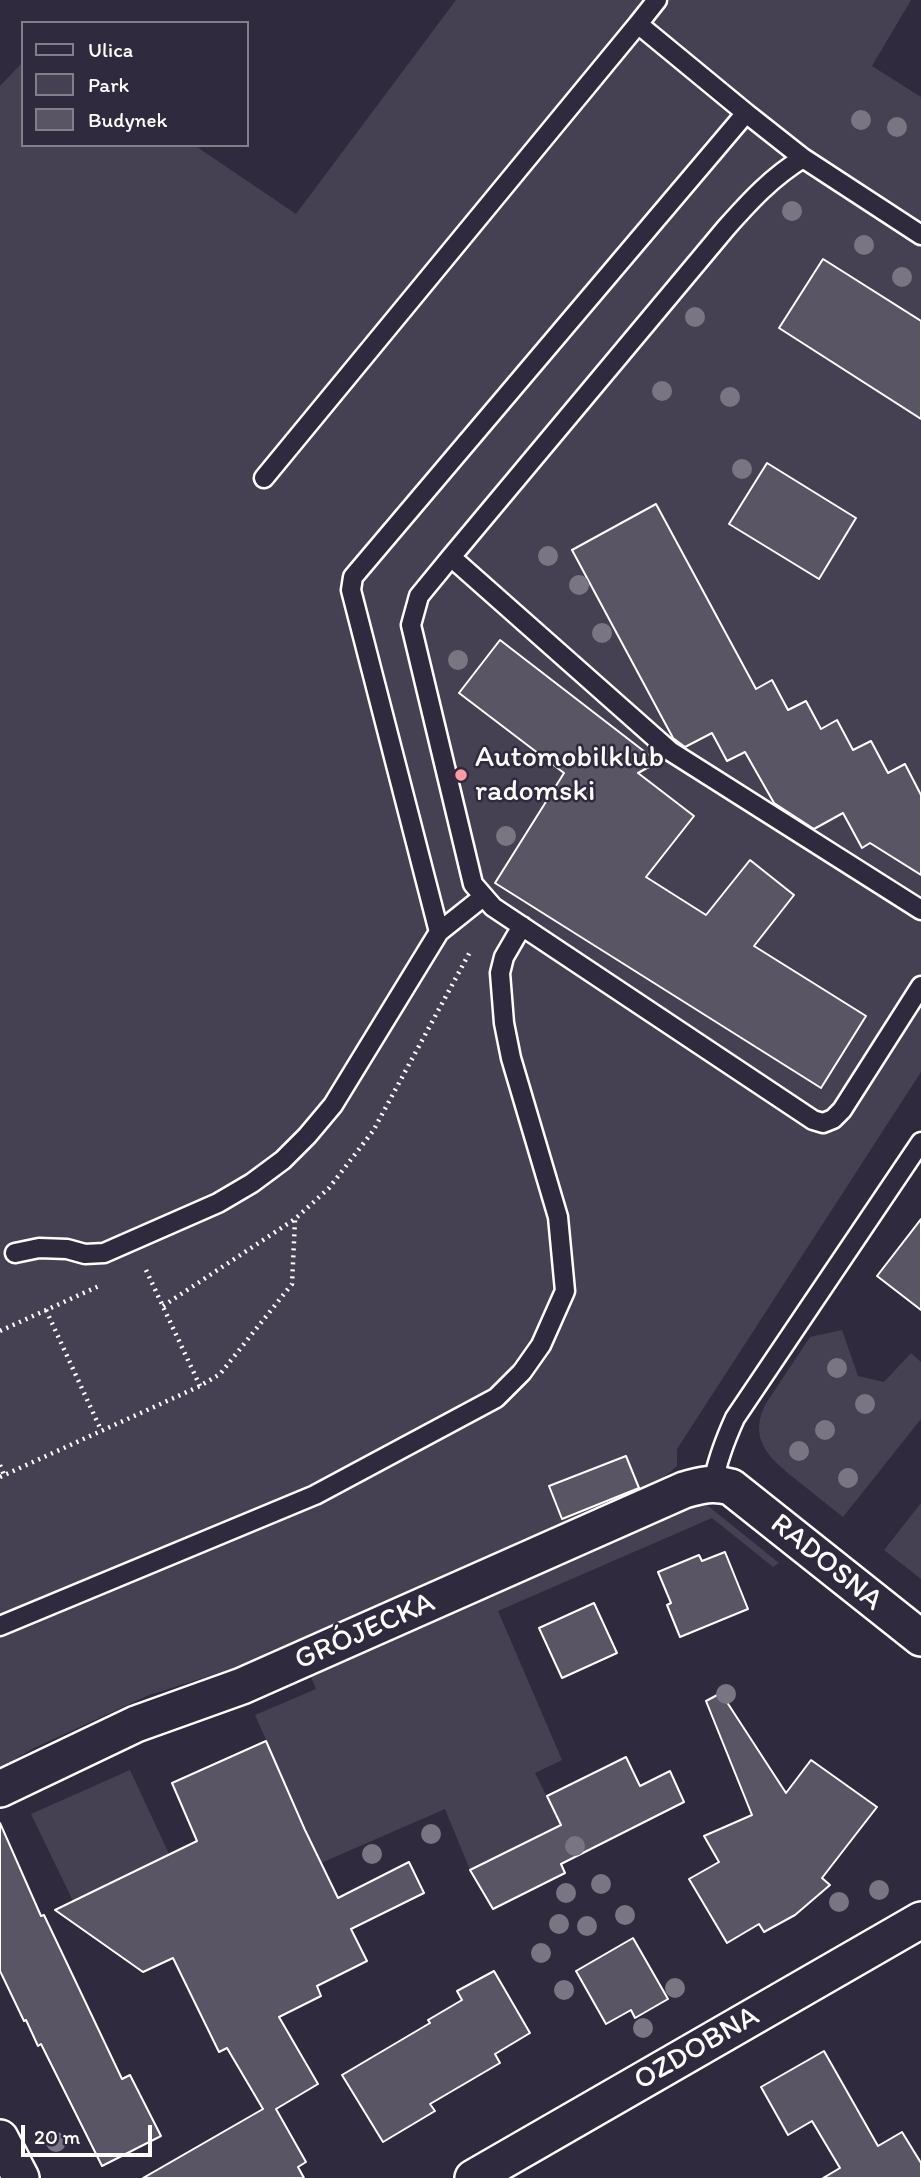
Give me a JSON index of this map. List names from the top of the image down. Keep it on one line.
{"streets":{"street":["RADOSNA","GRÓJECKA","OZDOBNA"]},"crossings":[["RADOSNA","GRÓJECKA"]],"places":["Automobilklub radomski"],"legend":["Ulica","Park","Budynek"],"scale_bar":"20 m"}
